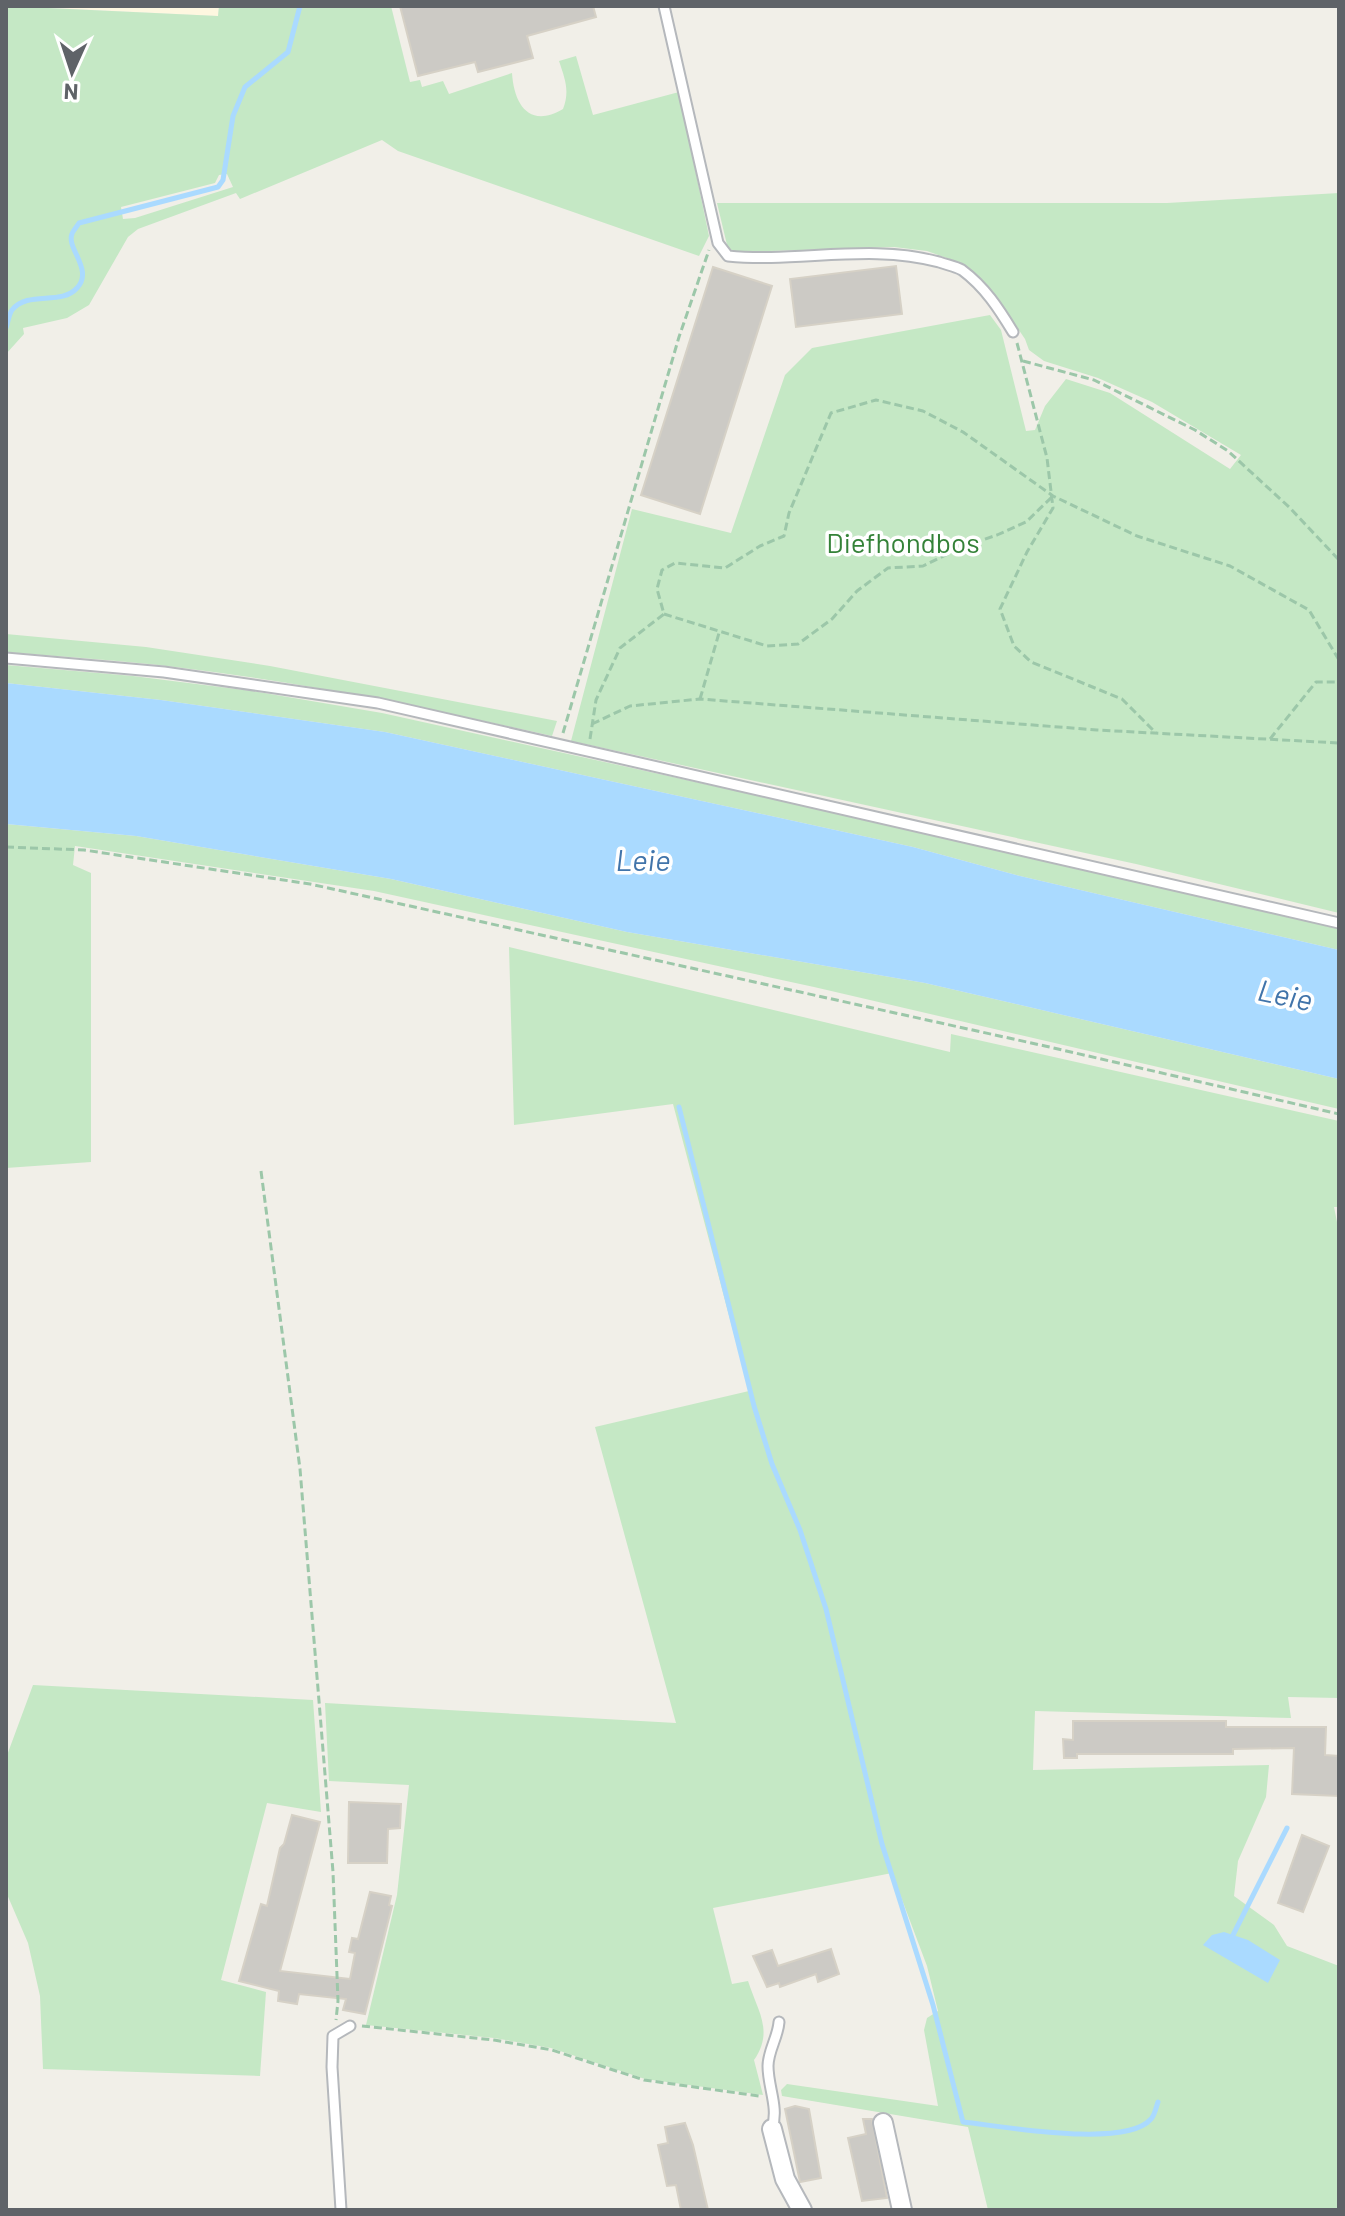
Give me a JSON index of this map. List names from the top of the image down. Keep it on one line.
{"water":["Leie"],"parks":["Diefhondbos"],"north":"bottom"}
